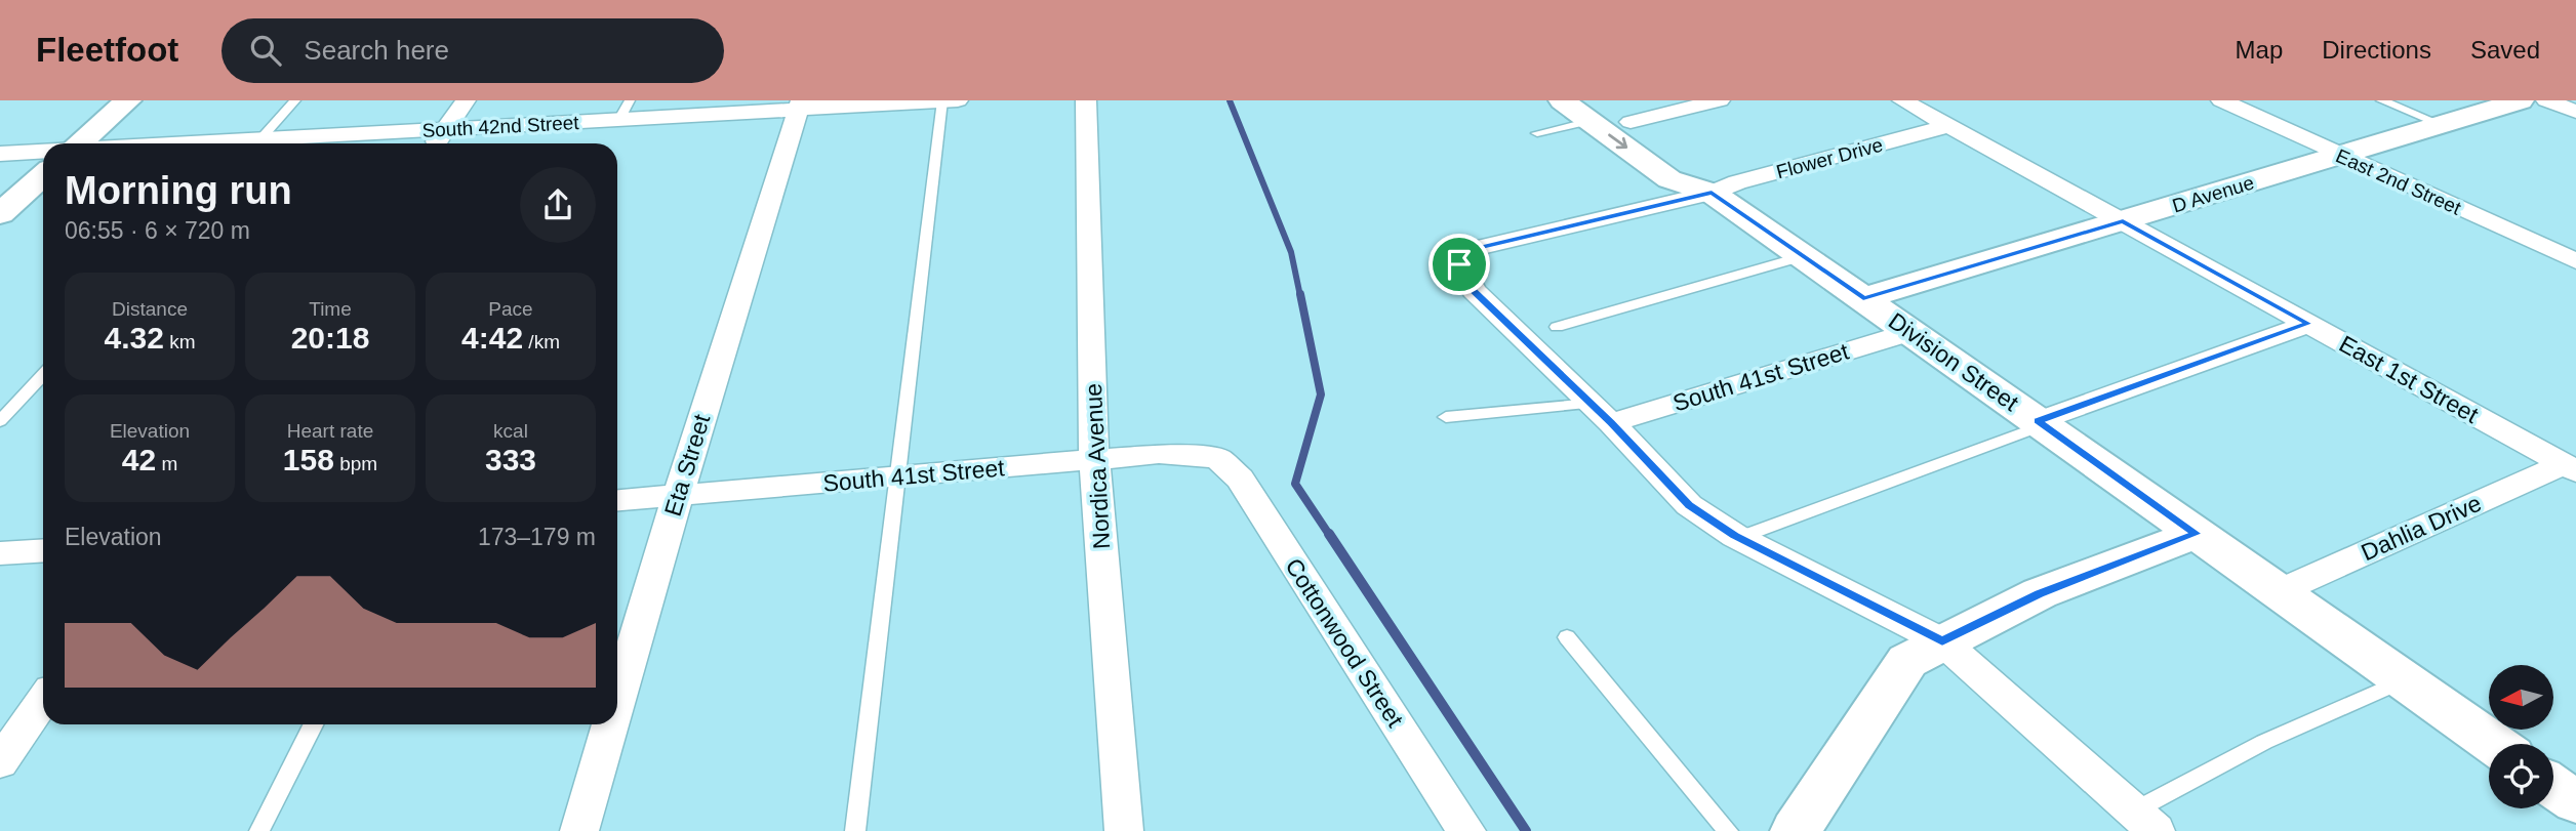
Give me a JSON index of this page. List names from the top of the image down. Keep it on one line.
{"streets":{"street":["South 42nd Street","Flower Drive","East 2nd Street","D Avenue","Division Street","South 41st Street","East 1st Street","Eta Street","Nordica Avenue","Dahlia Drive","Cottonwood Street"]},"crossings":[["South 42nd Street","Eta Street"],["Flower Drive","Division Street"],["Flower Drive","South 41st Street"],["Flower Drive","East 1st Street"],["East 2nd Street","D Avenue"],["D Avenue","Division Street"],["D Avenue","East 1st Street"],["Division Street","South 41st Street"],["Division Street","Dahlia Drive"],["South 41st Street","Eta Street"],["South 41st Street","Nordica Avenue"],["South 41st Street","Cottonwood Street"],["East 1st Street","Dahlia Drive"]],"north":"left","page":{"header":"Fleetfoot","search":"Search here","nav":["Map","Directions","Saved"],"heading":["Morning run","06:55 · 6 × 720 m"],"stats":[["Distance","4.32 km"],["Time","20:18"],["Pace","4:42 /km"],["Elevation","42 m"],["Heart rate","158 bpm"],["kcal","333"]],"chart":["Elevation","173–179 m"]}}
